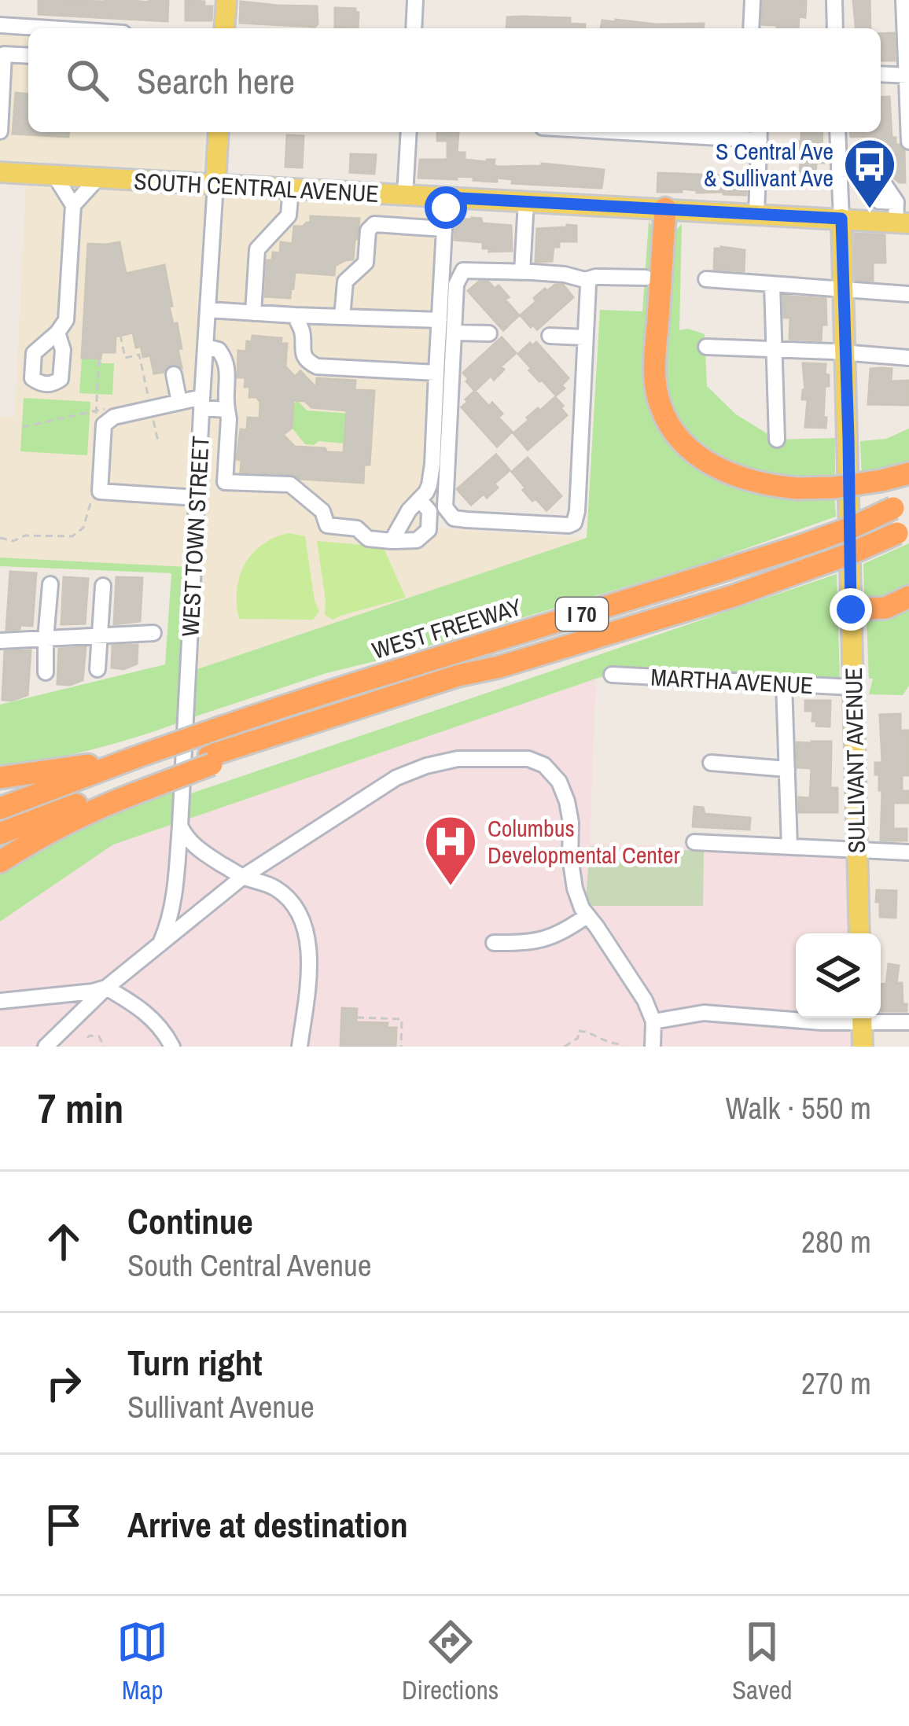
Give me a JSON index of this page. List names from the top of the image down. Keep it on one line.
{"streets":{"highway":["I 70","WEST FREEWAY"],"main road":["SOUTH CENTRAL AVENUE","WEST TOWN STREET","SULLIVANT AVENUE"],"street":["MARTHA AVENUE"]},"crossings":[["SOUTH CENTRAL AVENUE","WEST TOWN STREET"],["SOUTH CENTRAL AVENUE","SULLIVANT AVENUE"],["MARTHA AVENUE","SULLIVANT AVENUE"]],"places":{"bus stop":["S Central Ave & Sullivant Ave"],"hospital":["Columbus Developmental Center"]},"page":{"search":"Search here","heading":["7 min","Walk · 550 m"],"list":[["Continue","South Central Avenue","280 m"],["Turn right","Sullivant Avenue","270 m"],"Arrive at destination"],"nav":["Map","Directions","Saved"]}}
